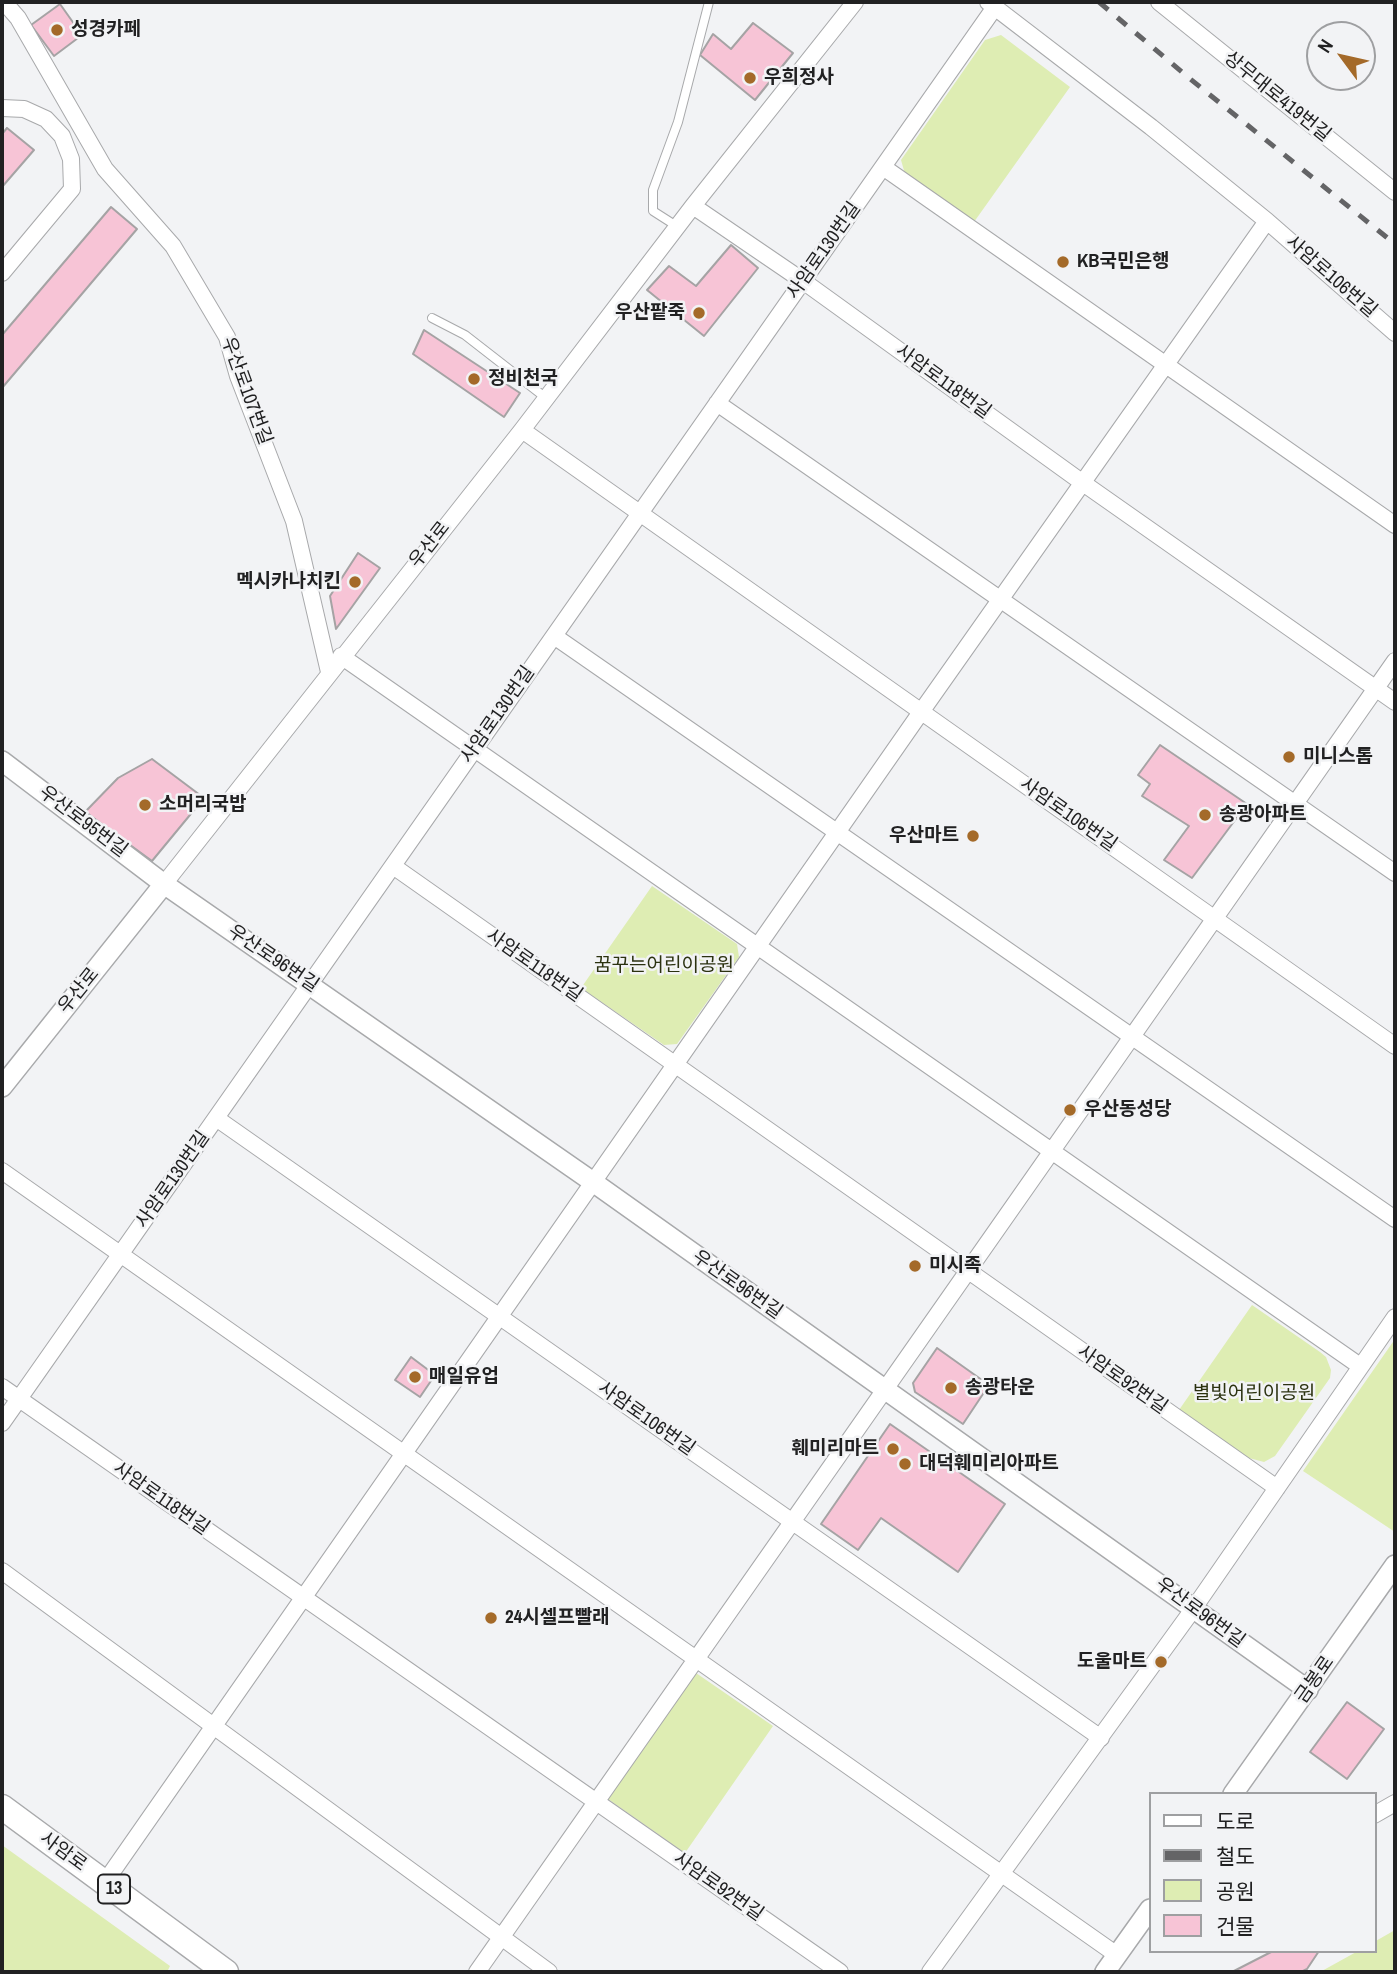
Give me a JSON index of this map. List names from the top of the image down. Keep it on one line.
{"streets":{"main road":["사암로","13"],"street":["상무대로419번길","사암로130번길","사암로106번길","사암로118번길","우산로107번길","우산로","우산로95번길","우산로96번길","사암로92번길","금봉로"]},"crossings":[["사암로130번길","사암로106번길"],["사암로130번길","사암로118번길"],["사암로130번길","우산로96번길"],["사암로118번길","우산로"],["우산로107번길","우산로"],["우산로","우산로95번길"],["우산로","우산로96번길"],["우산로95번길","우산로96번길"],["우산로96번길","금봉로"]],"parks":["꿈꾸는어린이공원","별빛어린이공원"],"places":["성경카페","우희정사","KB국민은행","우산팥죽","정비천국","멕시카나치킨","미니스톱","소머리국밥","송광아파트","우산마트","우산동성당","미시족","매일유업","송광타운","훼미리마트","대덕훼미리아파트","24시셀프빨래","도울마트"],"legend":["도로","철도","공원","건물"],"north":"top left"}
